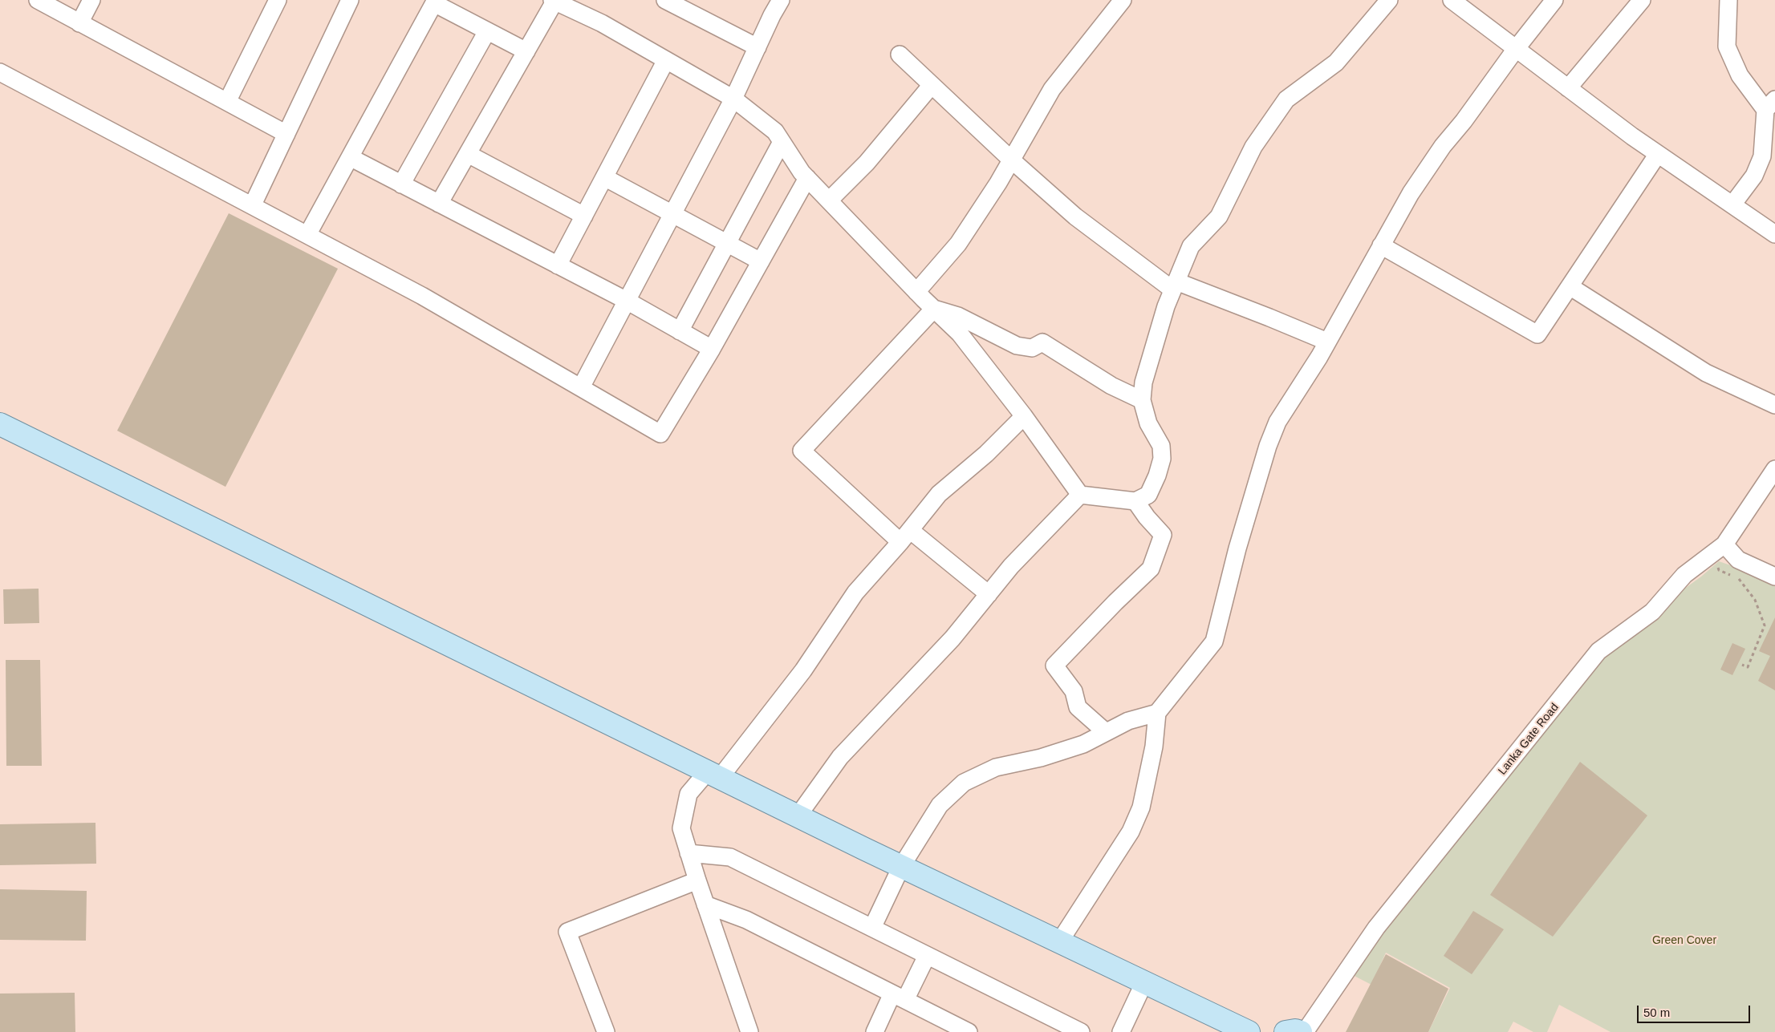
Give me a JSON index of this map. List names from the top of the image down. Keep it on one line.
{"streets":{"street":["Lanka Gate Road"]},"parks":["Green Cover"],"scale_bar":"50 m"}
